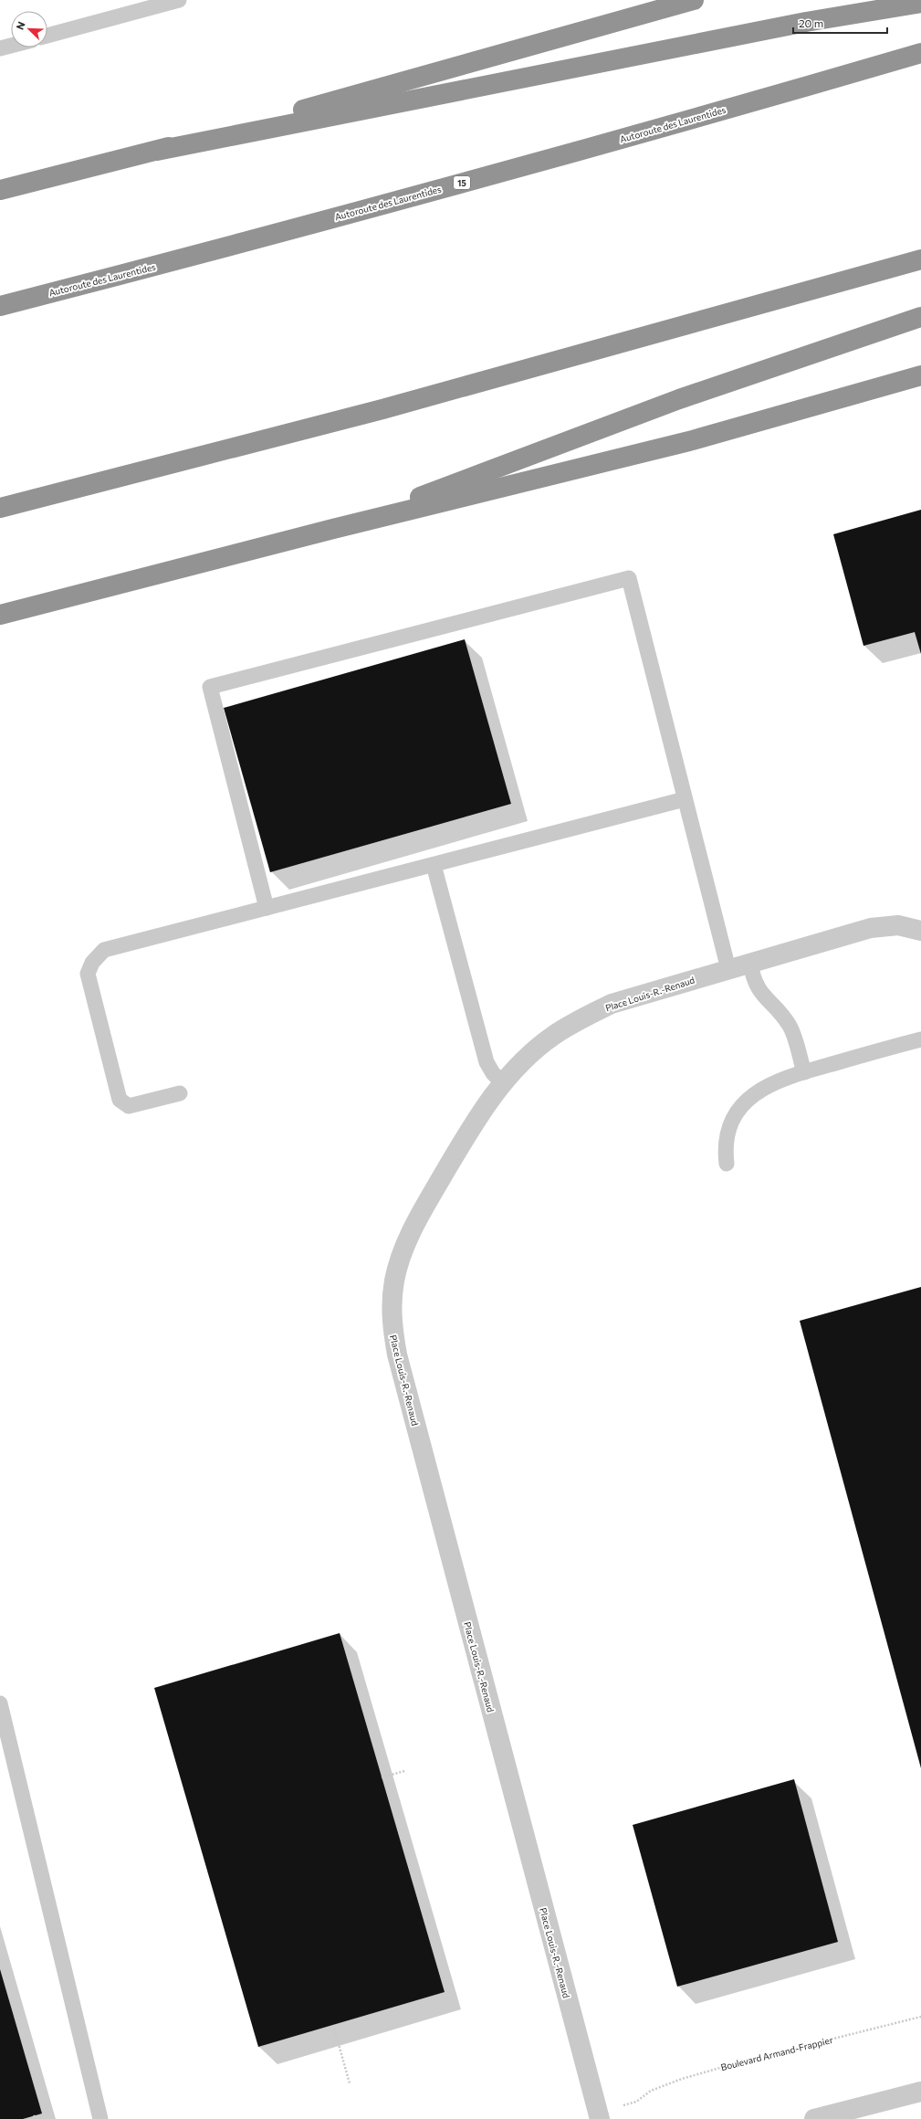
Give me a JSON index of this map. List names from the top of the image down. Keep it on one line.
{"streets":{"highway":["Autoroute des Laurentides","15"],"street":["Place Louis-R.-Renaud"],"path":["Boulevard Armand-Frappier"]},"scale_bar":"20 m","north":"top left"}
